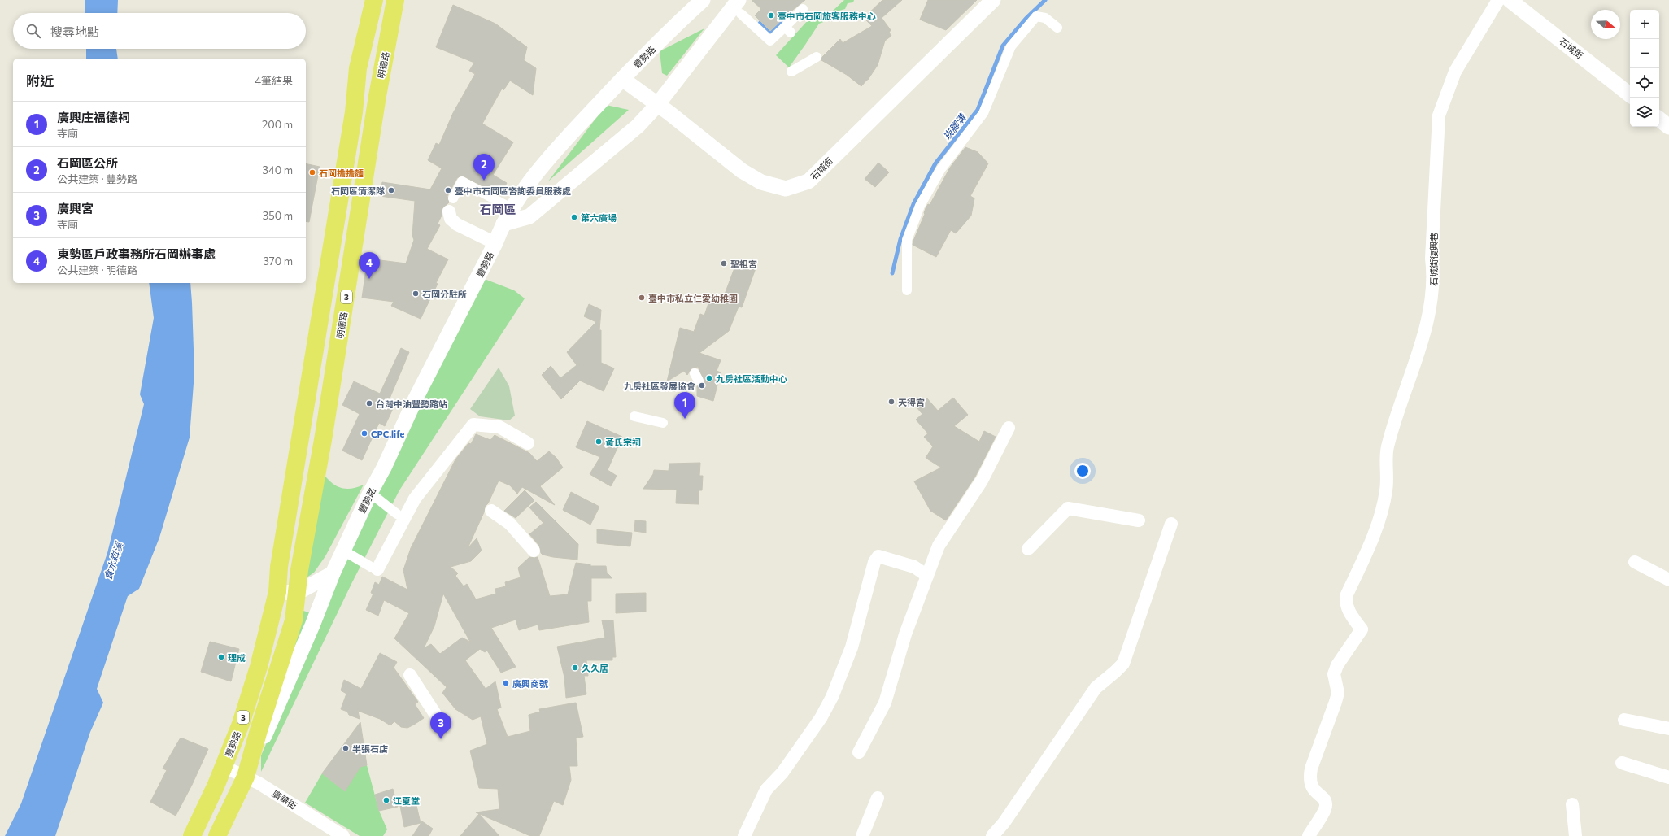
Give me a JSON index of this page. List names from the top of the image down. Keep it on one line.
{"streets":{"main road":["豐勢路","明德路","3"],"street":["石城街","石城街復興巷","廣華街"]},"crossings":[["石城街","豐勢路"],["豐勢路","明德路"],["豐勢路","3"],["豐勢路","廣華街"]],"districts":["石岡區"],"water":["崁腳溝","食水嵙溪"],"places":["臺中市石岡旅客服務中心","石岡擔擔麵","石岡區清潔隊","臺中市石岡區咨詢委員服務處","第六廣場","聖祖宮","石岡分駐所","臺中市私立仁愛幼稚園","九房社區活動中心","九房社區發展協會","天得宮","台灣中油豐勢路站","CPC.life","黃氏宗祠","理成","久久居","廣興商號","半張石店","江夏堂"],"north":"right","page":{"map_buttons":["+","−"],"search":"搜尋地點","heading":["附近","4筆結果"],"list":[{"mark":"1","name":"廣興庄福德祠","note":"寺廟","value":"200 m"},{"mark":"2","name":"石岡區公所","note":"公共建築 · 豐勢路","value":"340 m"},{"mark":"3","name":"廣興宮","note":"寺廟","value":"350 m"},{"mark":"4","name":"東勢區戶政事務所石岡辦事處","note":"公共建築 · 明德路","value":"370 m"}],"pins":["2","4","1","3"]}}
